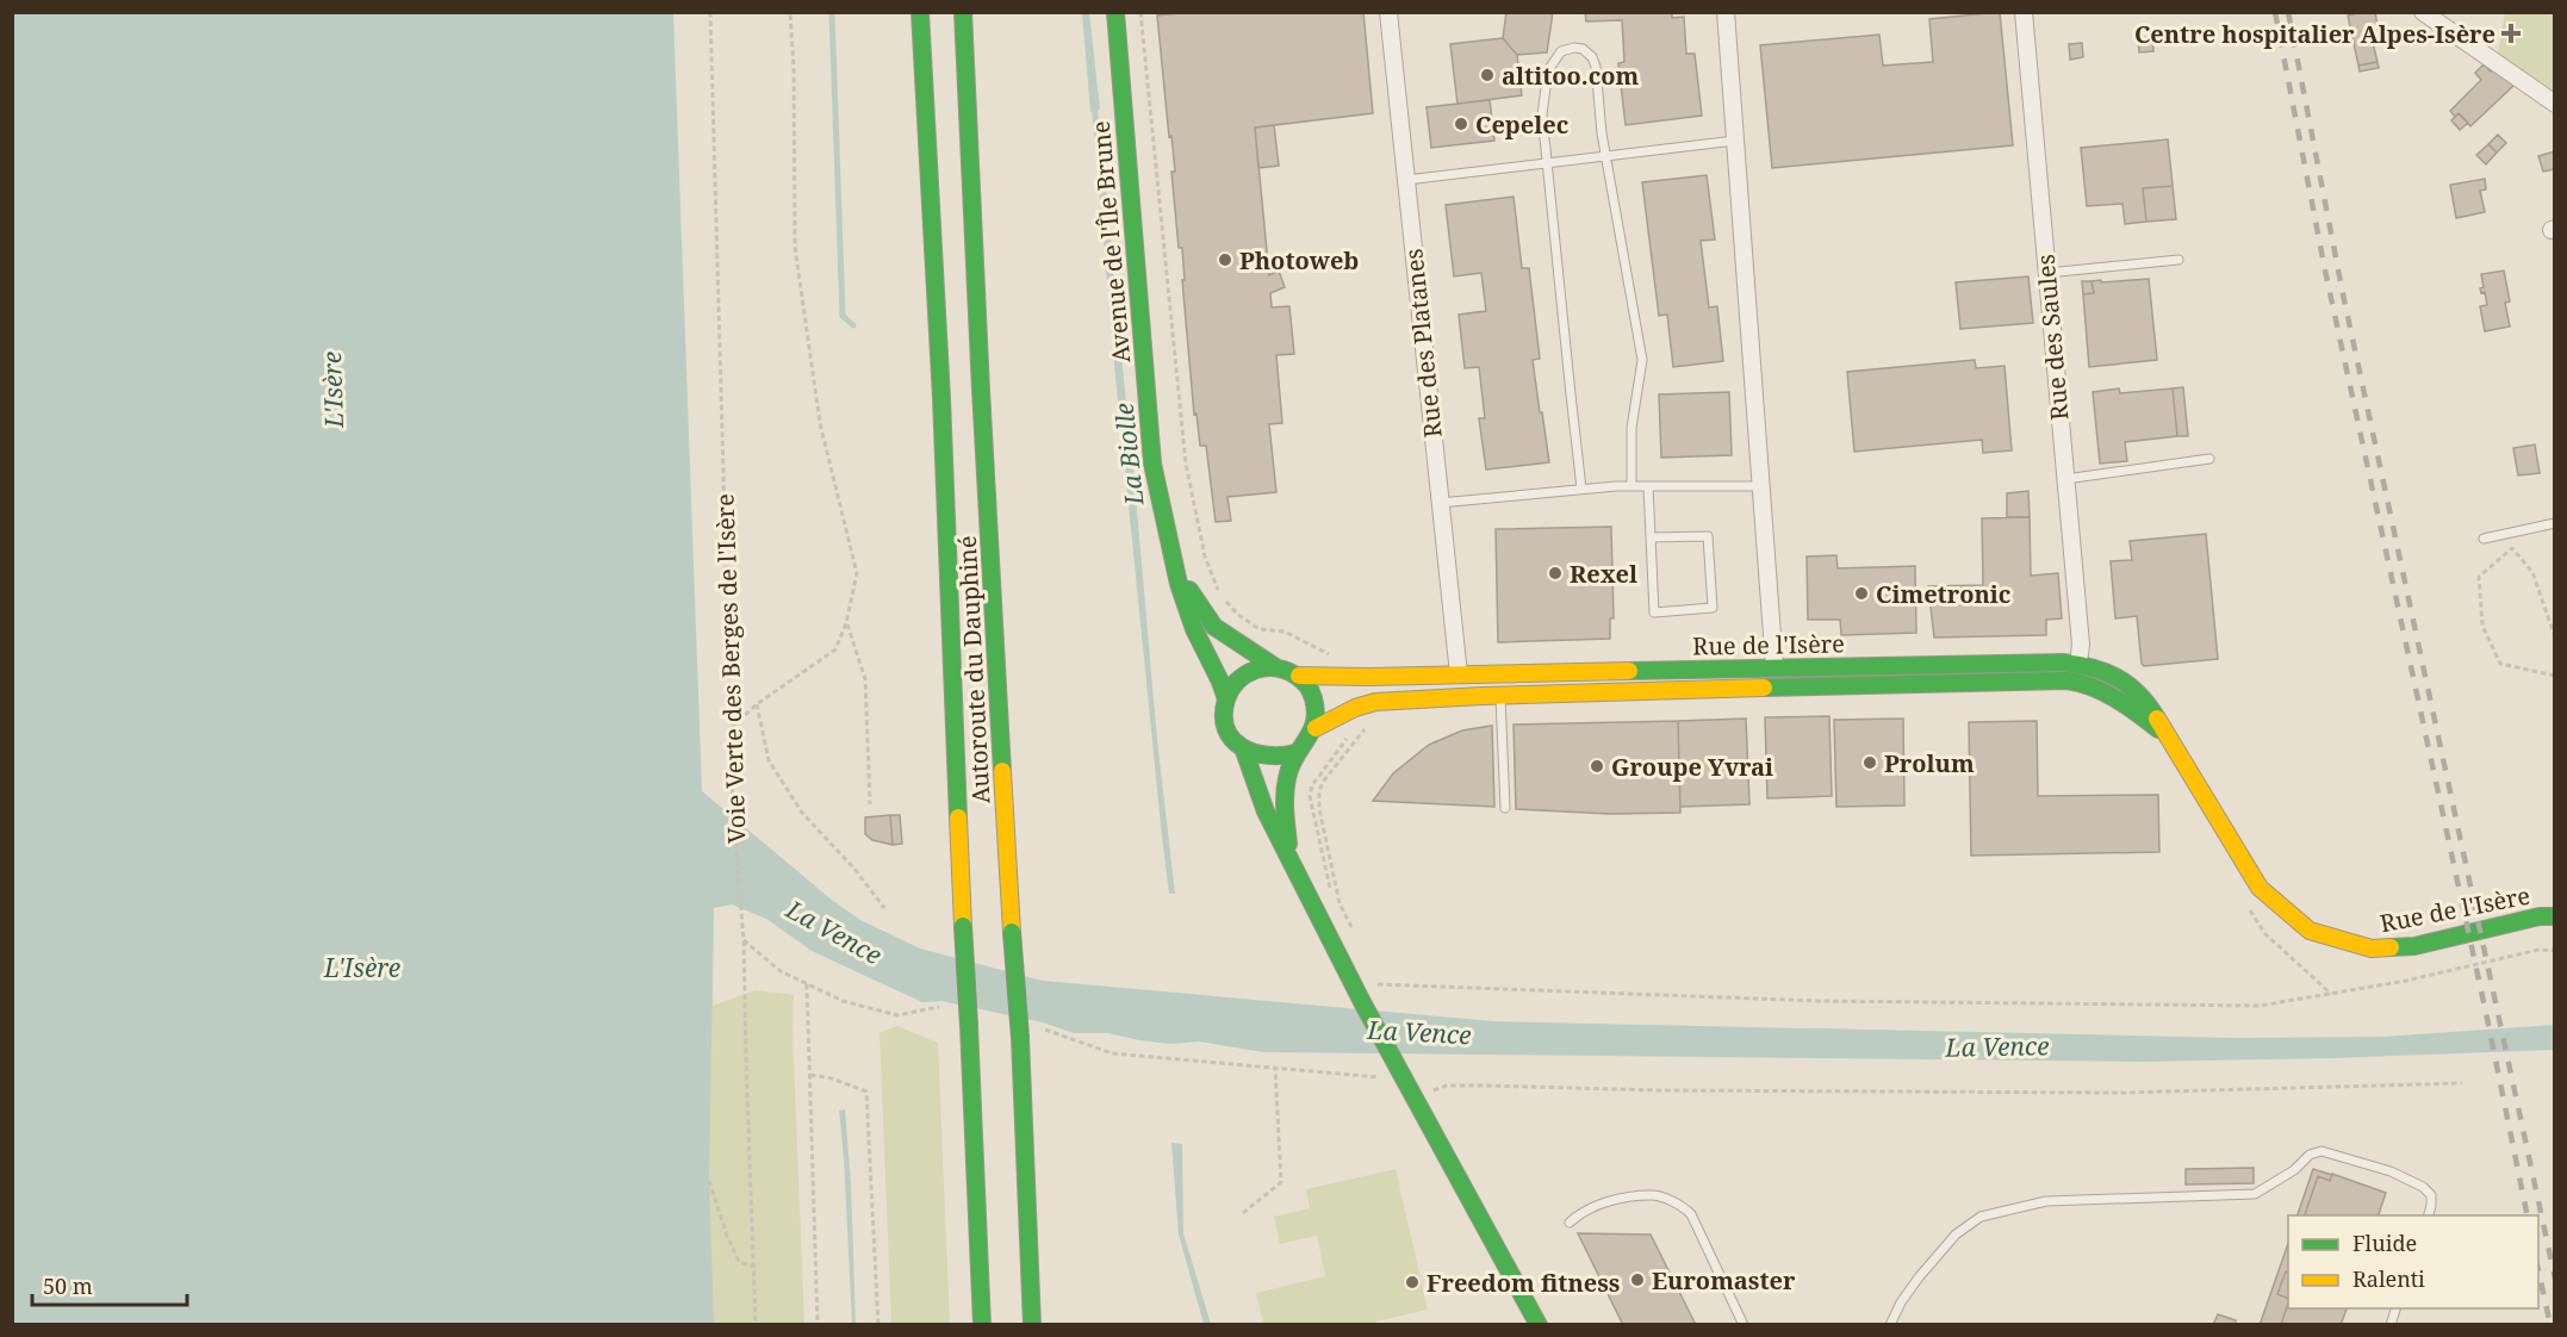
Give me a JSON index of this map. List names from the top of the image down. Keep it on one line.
{"streets":{"main road":["Avenue de l'Île Brune","Rue de l'Isère","Autoroute du Dauphiné"],"street":["Rue des Saules","Rue des Platanes"],"path":["Voie Verte des Berges de l'Isère"]},"crossings":[["Avenue de l'Île Brune","Rue de l'Isère"],["Rue des Saules","Rue de l'Isère"],["Rue des Platanes","Rue de l'Isère"]],"water":["L'Isère","La Biolle","La Vence"],"places":{"health":["Centre hospitalier Alpes-Isère"],"other":["altitoo.com","Cepelec","Photoweb","Rexel","Cimetronic","Prolum","Groupe Yvrai","Euromaster","Freedom fitness"]},"legend":["Fluide","Ralenti"],"scale_bar":"50 m"}
